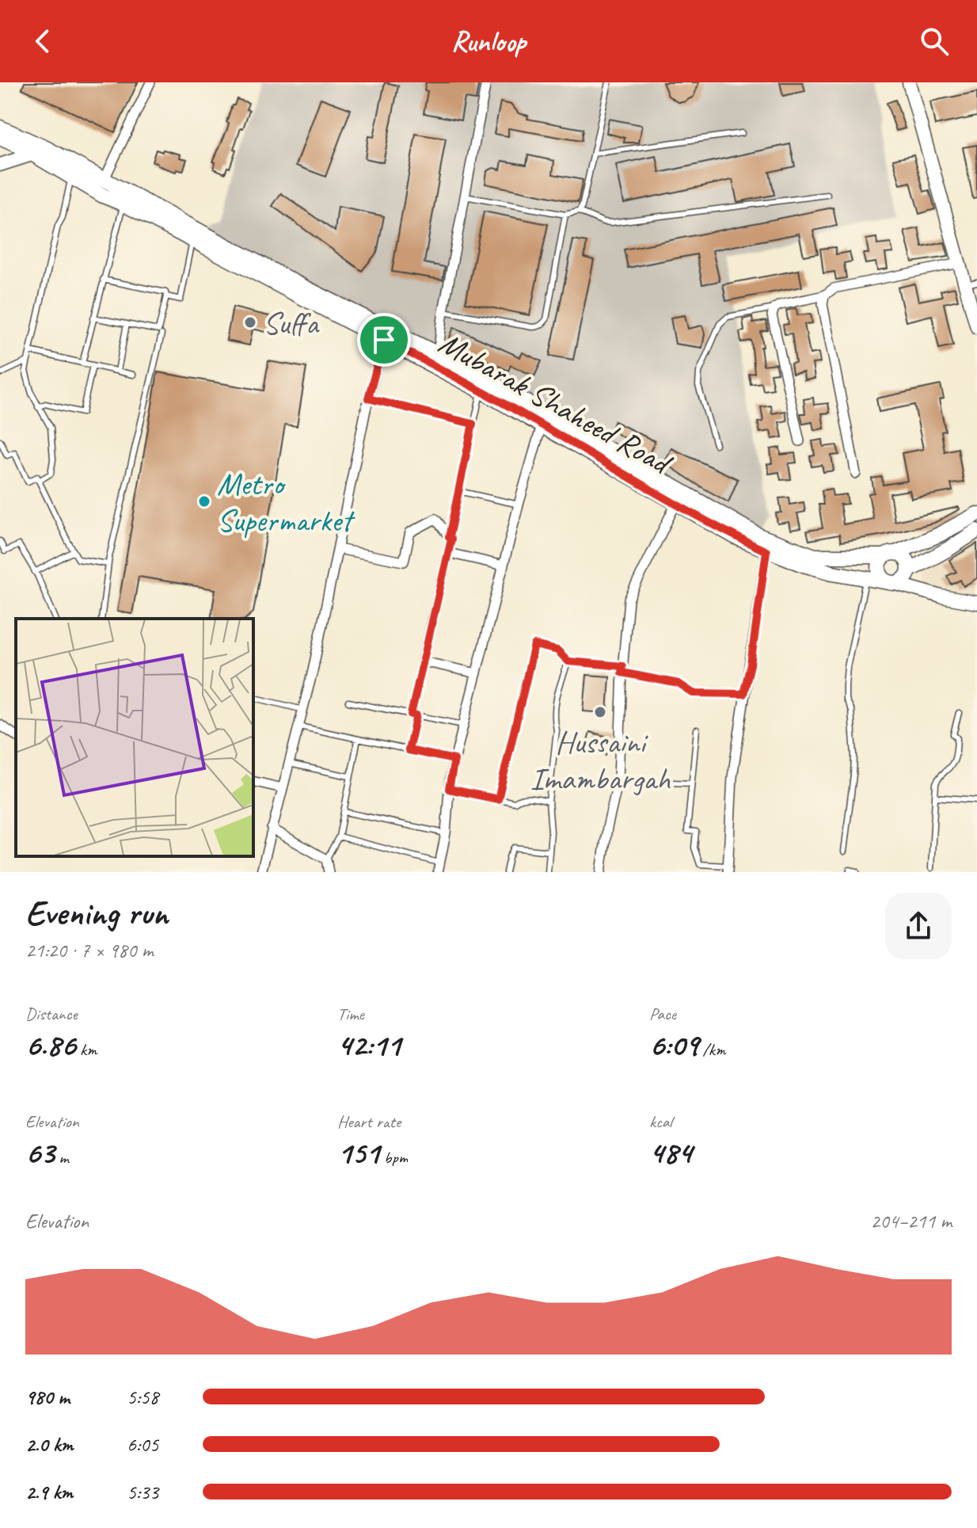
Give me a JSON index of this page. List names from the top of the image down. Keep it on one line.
{"streets":{"main road":["Mubarak Shaheed Road"]},"places":["Suffa","Metro Supermarket","Hussaini Imambargah"],"page":{"header":"Runloop","heading":["Evening run","21:20 · 7 × 980 m"],"stats":[["Distance","6.86 km"],["Time","42:11"],["Pace","6:09 /km"],["Elevation","63 m"],["Heart rate","151 bpm"],["kcal","484"]],"chart":["Elevation","204–211 m"],"list":[{"name":"980 m","note":"5:58"},{"name":"2.0 km","note":"6:05"},{"name":"2.9 km","note":"5:33"}]}}
